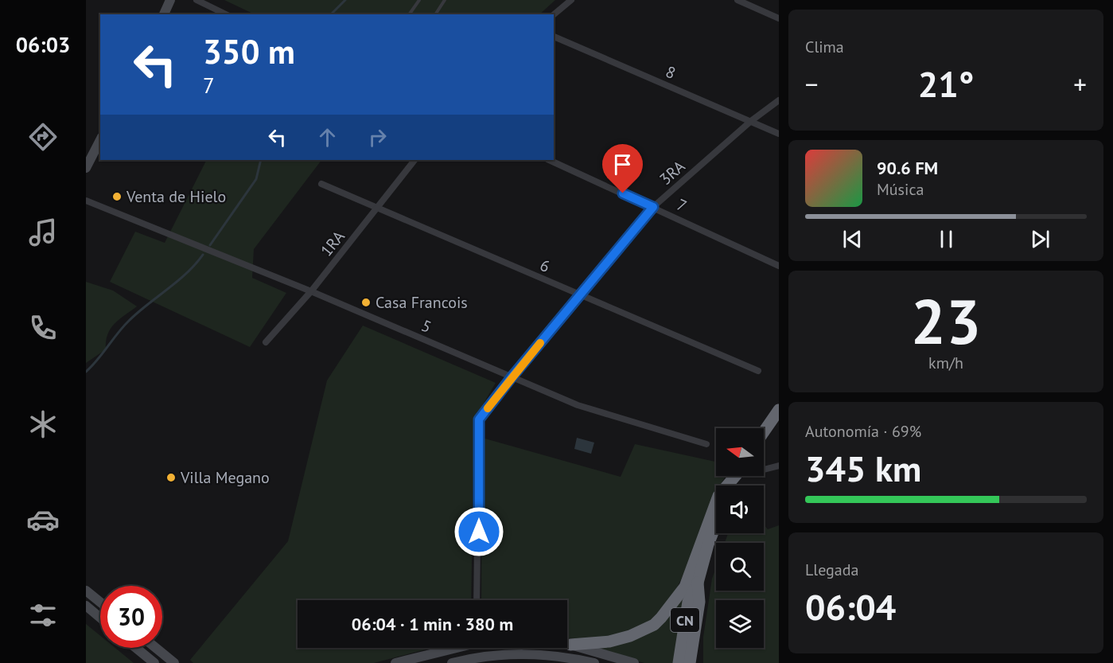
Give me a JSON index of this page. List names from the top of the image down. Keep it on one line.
{"streets":{"highway":["CN"],"street":["8","3RA","7","1RA","6","5"]},"crossings":[["8","3RA"],["3RA","7"],["3RA","6"],["3RA","5"],["1RA","6"],["1RA","5"]],"places":["Venta de Hielo","Casa Francois","Villa Megano"],"north":"left","page":{"tabs":"06:03","tile":["Clima",["23","km/h"],["Autonomía · 69%","345 km"],["Llegada","06:04"]],"turn":["350 m","7"],"heat":["−","21°","+"],"song":["90.6 FM","Música"],"limit":"30","trip":"06:04 · 1 min · 380 m"}}
